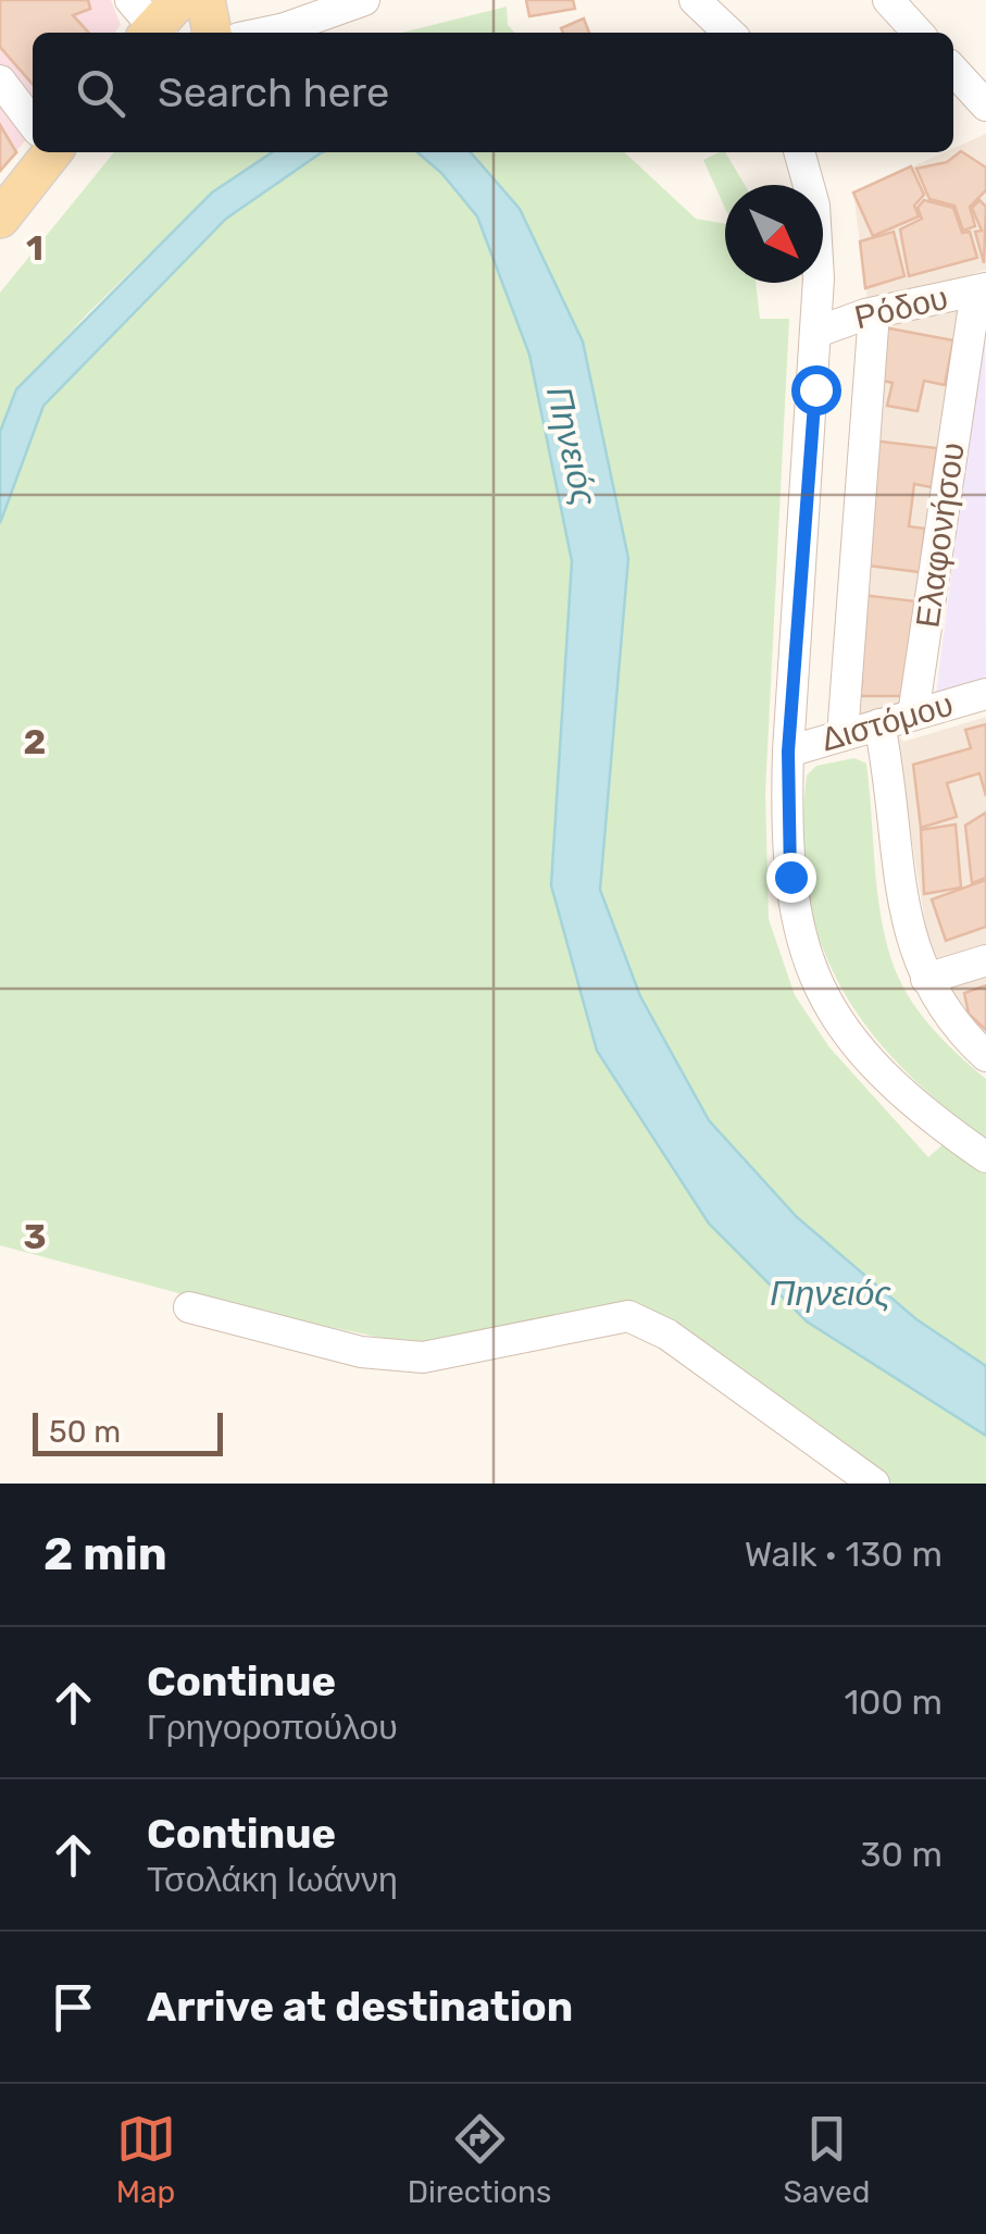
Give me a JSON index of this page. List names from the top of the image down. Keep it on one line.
{"streets":{"street":["Ρόδου","Ελαφονήσου","Διστόμου"]},"crossings":[["Ρόδου","Ελαφονήσου"],["Ελαφονήσου","Διστόμου"]],"water":["Πηνειός"],"scale_bar":"50 m","north":"bottom right","page":{"search":"Search here","scale":"50 m","heading":["2 min","Walk · 130 m"],"list":[["Continue","Γρηγοροπούλου","100 m"],["Continue","Τσολάκη Ιωάννη","30 m"],"Arrive at destination"],"nav":["Map","Directions","Saved"]},"grid":{"rows":["1","2","3"]}}
